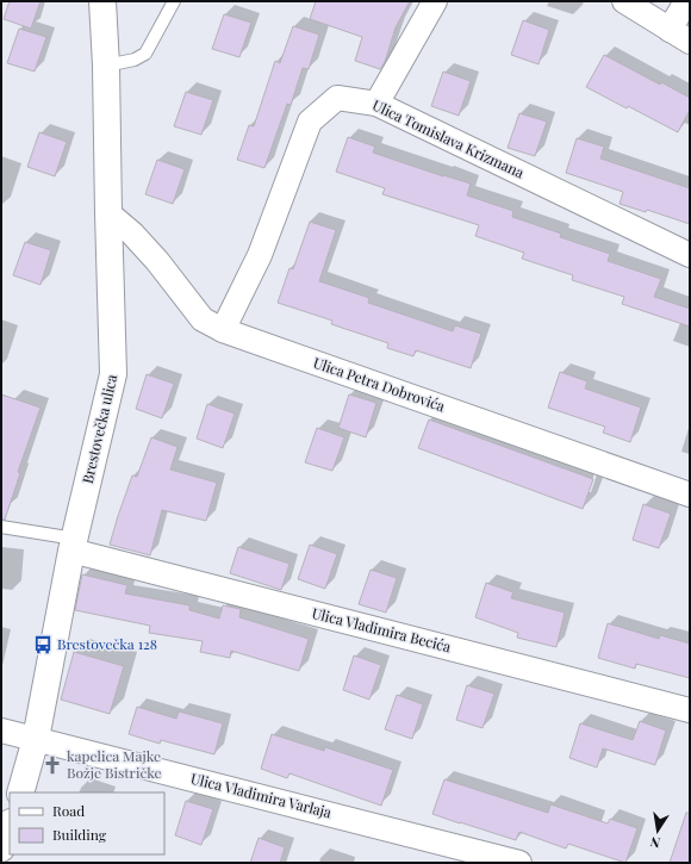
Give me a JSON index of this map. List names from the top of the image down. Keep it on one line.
{"streets":{"street":["Ulica Tomislava Krizmana","Ulica Petra Dobrovića","Brestovečka ulica","Ulica Vladimira Becića","Ulica Vladimira Varlaja"]},"crossings":[["Ulica Tomislava Krizmana","Ulica Petra Dobrovića"],["Ulica Petra Dobrovića","Brestovečka ulica"],["Brestovečka ulica","Ulica Vladimira Becića"],["Brestovečka ulica","Ulica Vladimira Varlaja"]],"places":{"bus stop":["Brestovečka 128"],"church":["kapelica Majke Božje Bistričke"]},"legend":["Road","Building"],"north":"bottom"}
